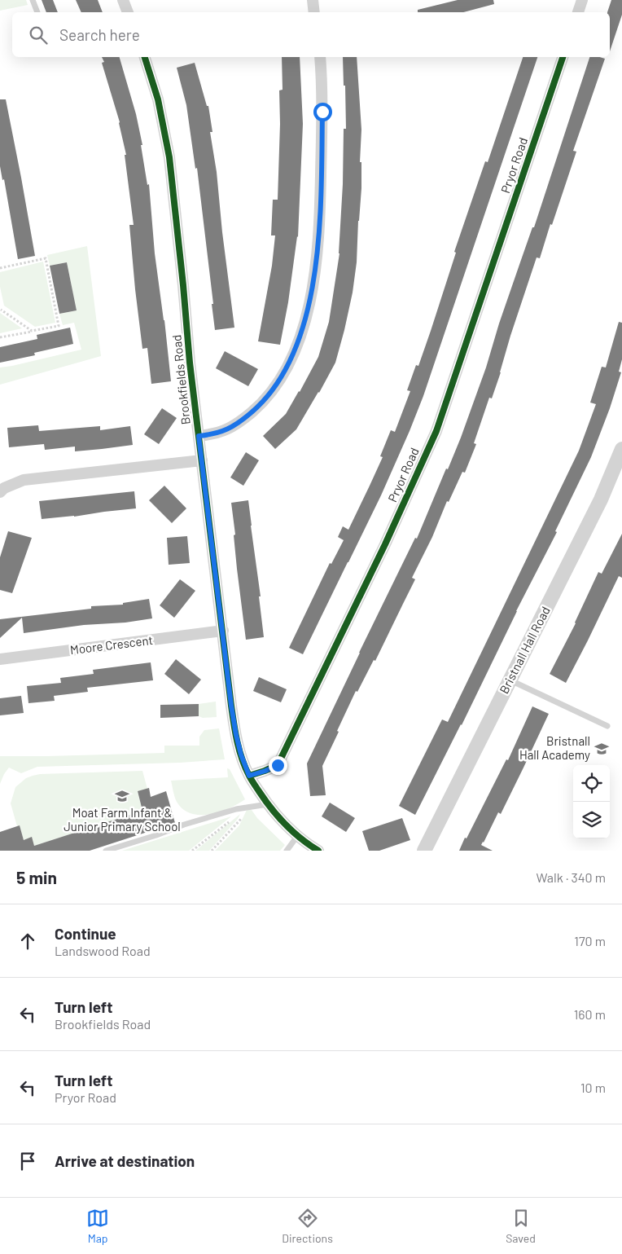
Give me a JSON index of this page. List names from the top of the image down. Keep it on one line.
{"streets":{"street":["Pryor Road","Brookfields Road","Moore Crescent","Bristnall Hall Road"]},"crossings":[["Pryor Road","Brookfields Road"],["Brookfields Road","Moore Crescent"]],"places":{"school or university":["Bristnall Hall Academy","Moat Farm Infant & Junior Primary School"]},"page":{"search":"Search here","heading":["5 min","Walk · 340 m"],"list":[["Continue","Landswood Road","170 m"],["Turn left","Brookfields Road","160 m"],["Turn left","Pryor Road","10 m"],"Arrive at destination"],"nav":["Map","Directions","Saved"]}}
